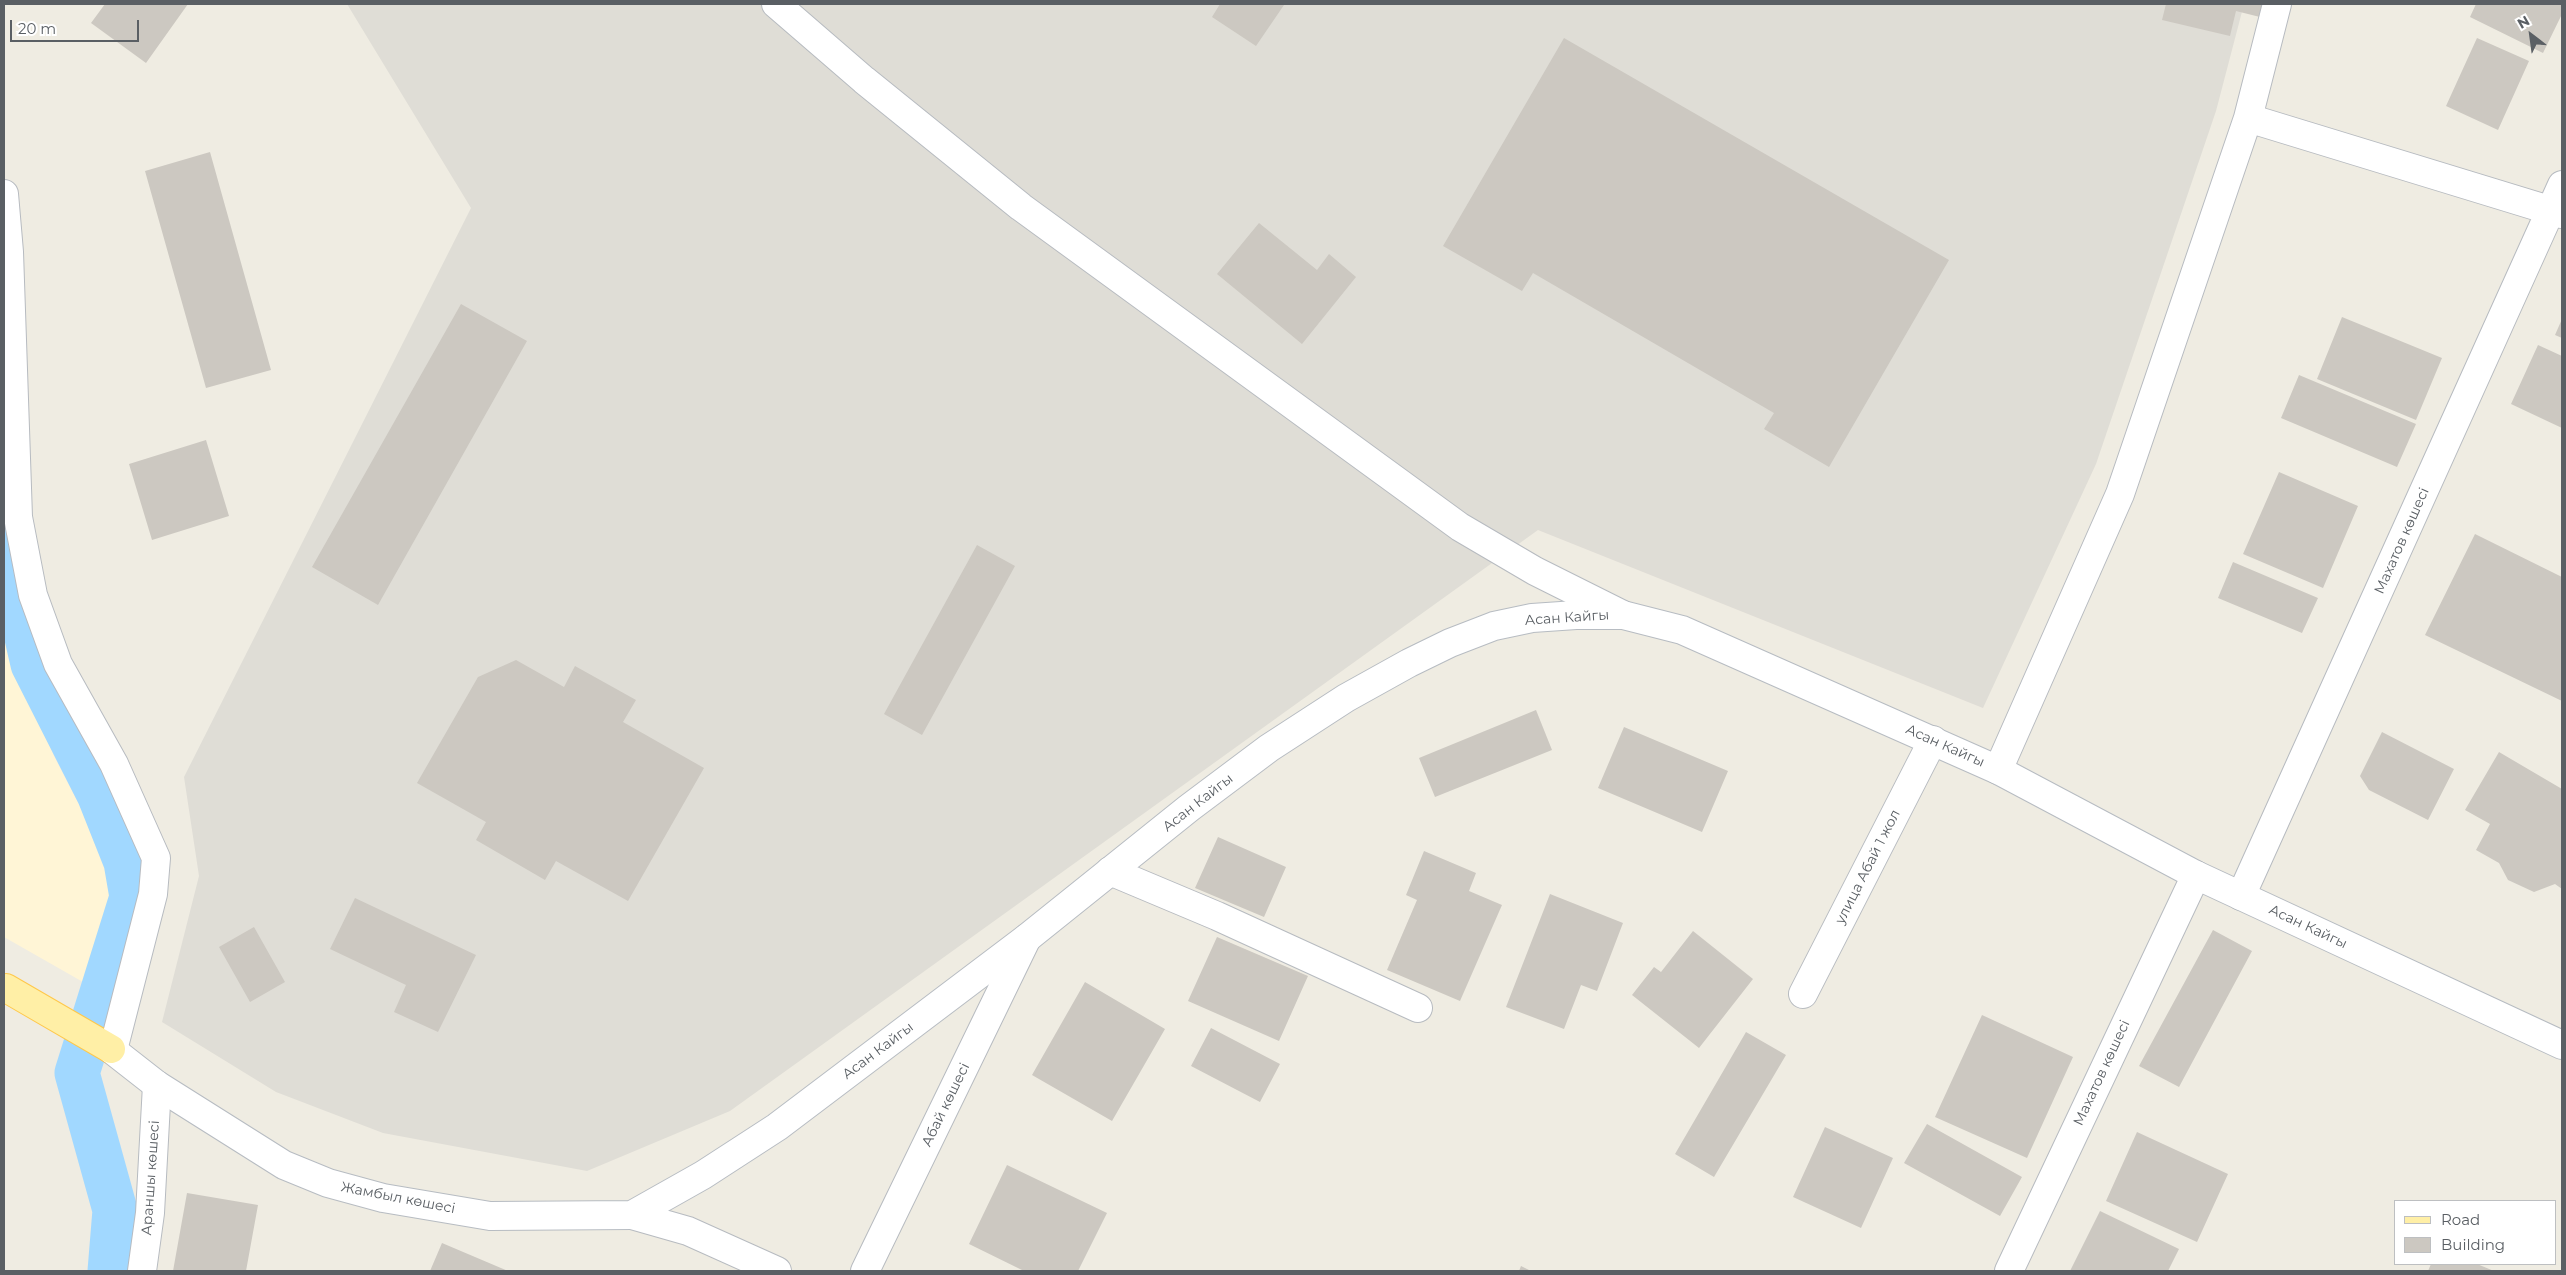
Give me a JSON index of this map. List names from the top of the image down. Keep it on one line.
{"streets":{"main road":["Жамбыл көшесі"],"street":["Махатов көшесі","Асан Кайгы","улица Абай 1 жол","Абай көшесі","Араншы көшесі"]},"crossings":[["Махатов көшесі","Асан Кайгы"],["Асан Кайгы","улица Абай 1 жол"],["Асан Кайгы","Абай көшесі"],["Асан Кайгы","Жамбыл көшесі"],["Араншы көшесі","Жамбыл көшесі"]],"legend":["Road","Building"],"scale_bar":"20 m","north":"top left"}
